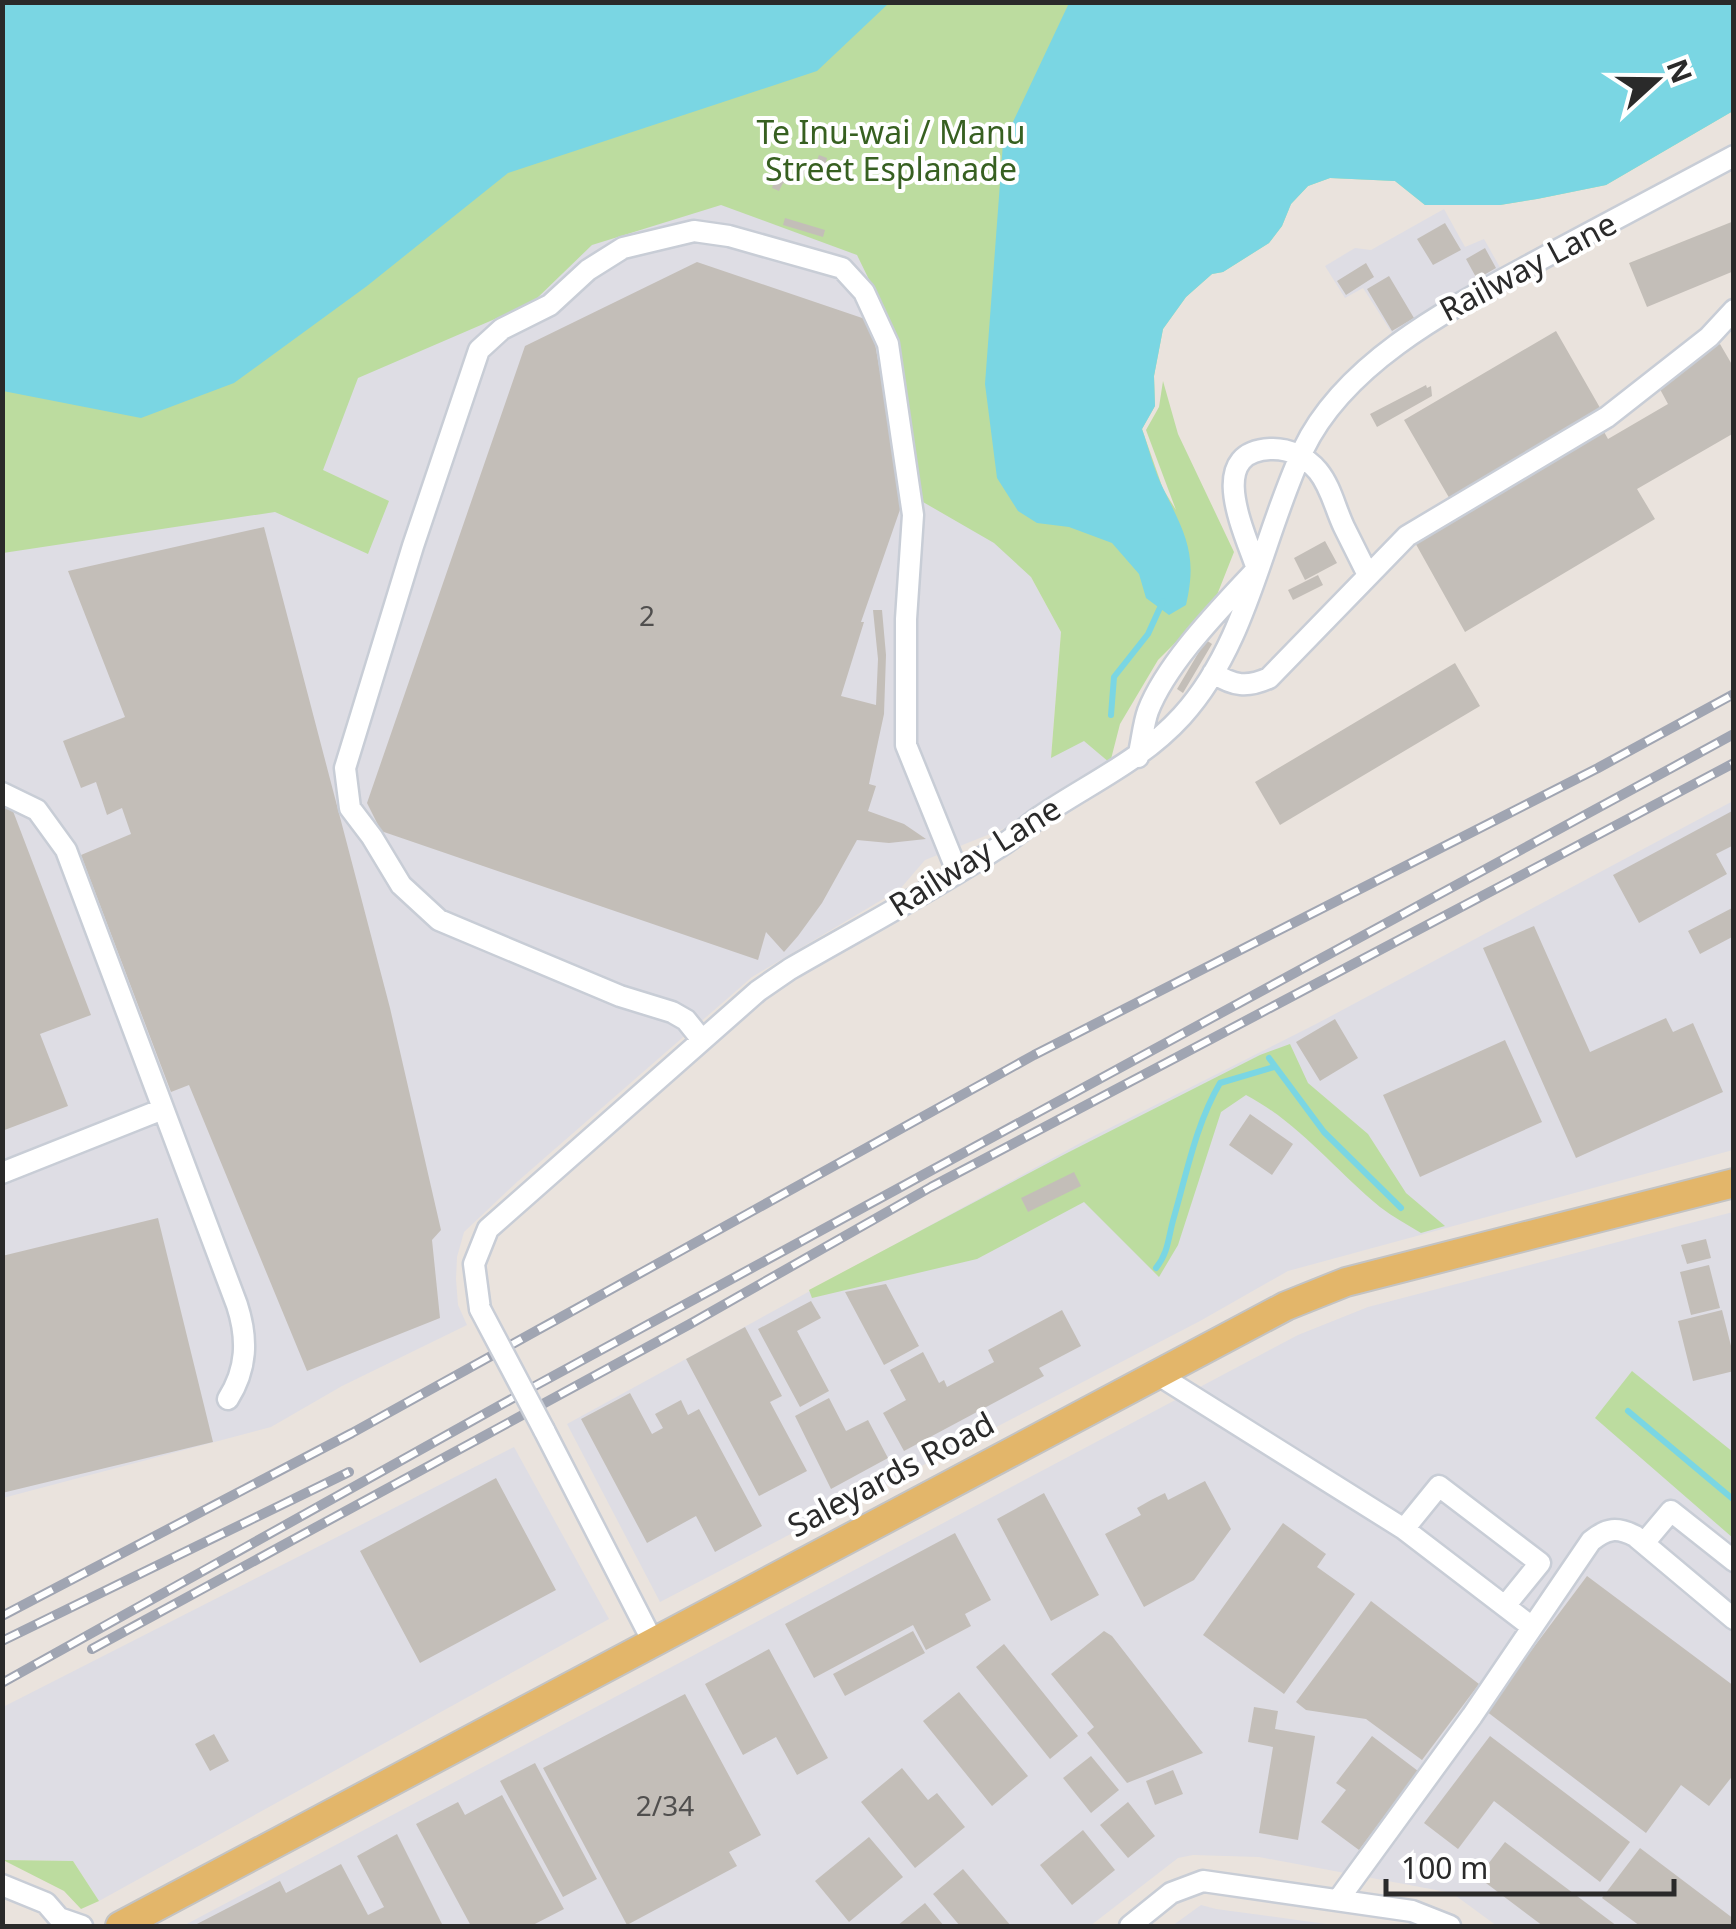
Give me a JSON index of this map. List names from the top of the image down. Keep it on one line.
{"streets":{"main road":["Saleyards Road"],"street":["Railway Lane"]},"crossings":[["Railway Lane","Saleyards Road"]],"parks":["Te Inu-wai / Manu Street Esplanade"],"house_numbers":["2","2/34"],"scale_bar":"100 m","north":"right"}
